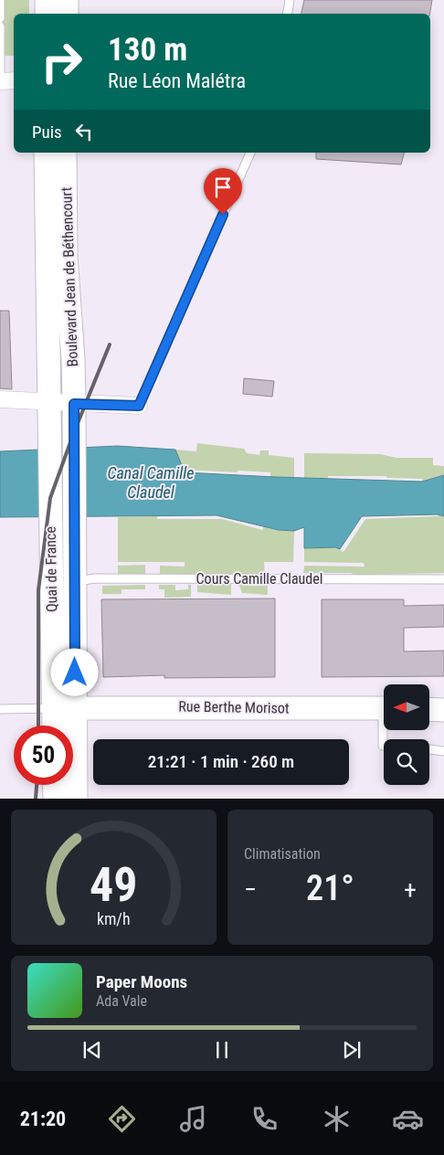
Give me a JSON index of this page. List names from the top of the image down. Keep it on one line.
{"streets":{"main road":["Boulevard Jean de Béthencourt","Quai de France","Rue Berthe Morisot"],"lane":["Cours Camille Claudel"]},"crossings":[["Boulevard Jean de Béthencourt","Quai de France"],["Quai de France","Cours Camille Claudel"],["Quai de France","Rue Berthe Morisot"]],"water":["Canal Camille Claudel"],"north":"left","page":{"turn":["130 m","Rue Léon Malétra"],"then":"Puis","limit":"50","trip":"21:21 · 1 min · 260 m","tile":"Climatisation","heat":["−","21°","+"],"song":["Paper Moons","Ada Vale"],"tabs":"21:20","gauge":["49","km/h"]}}
